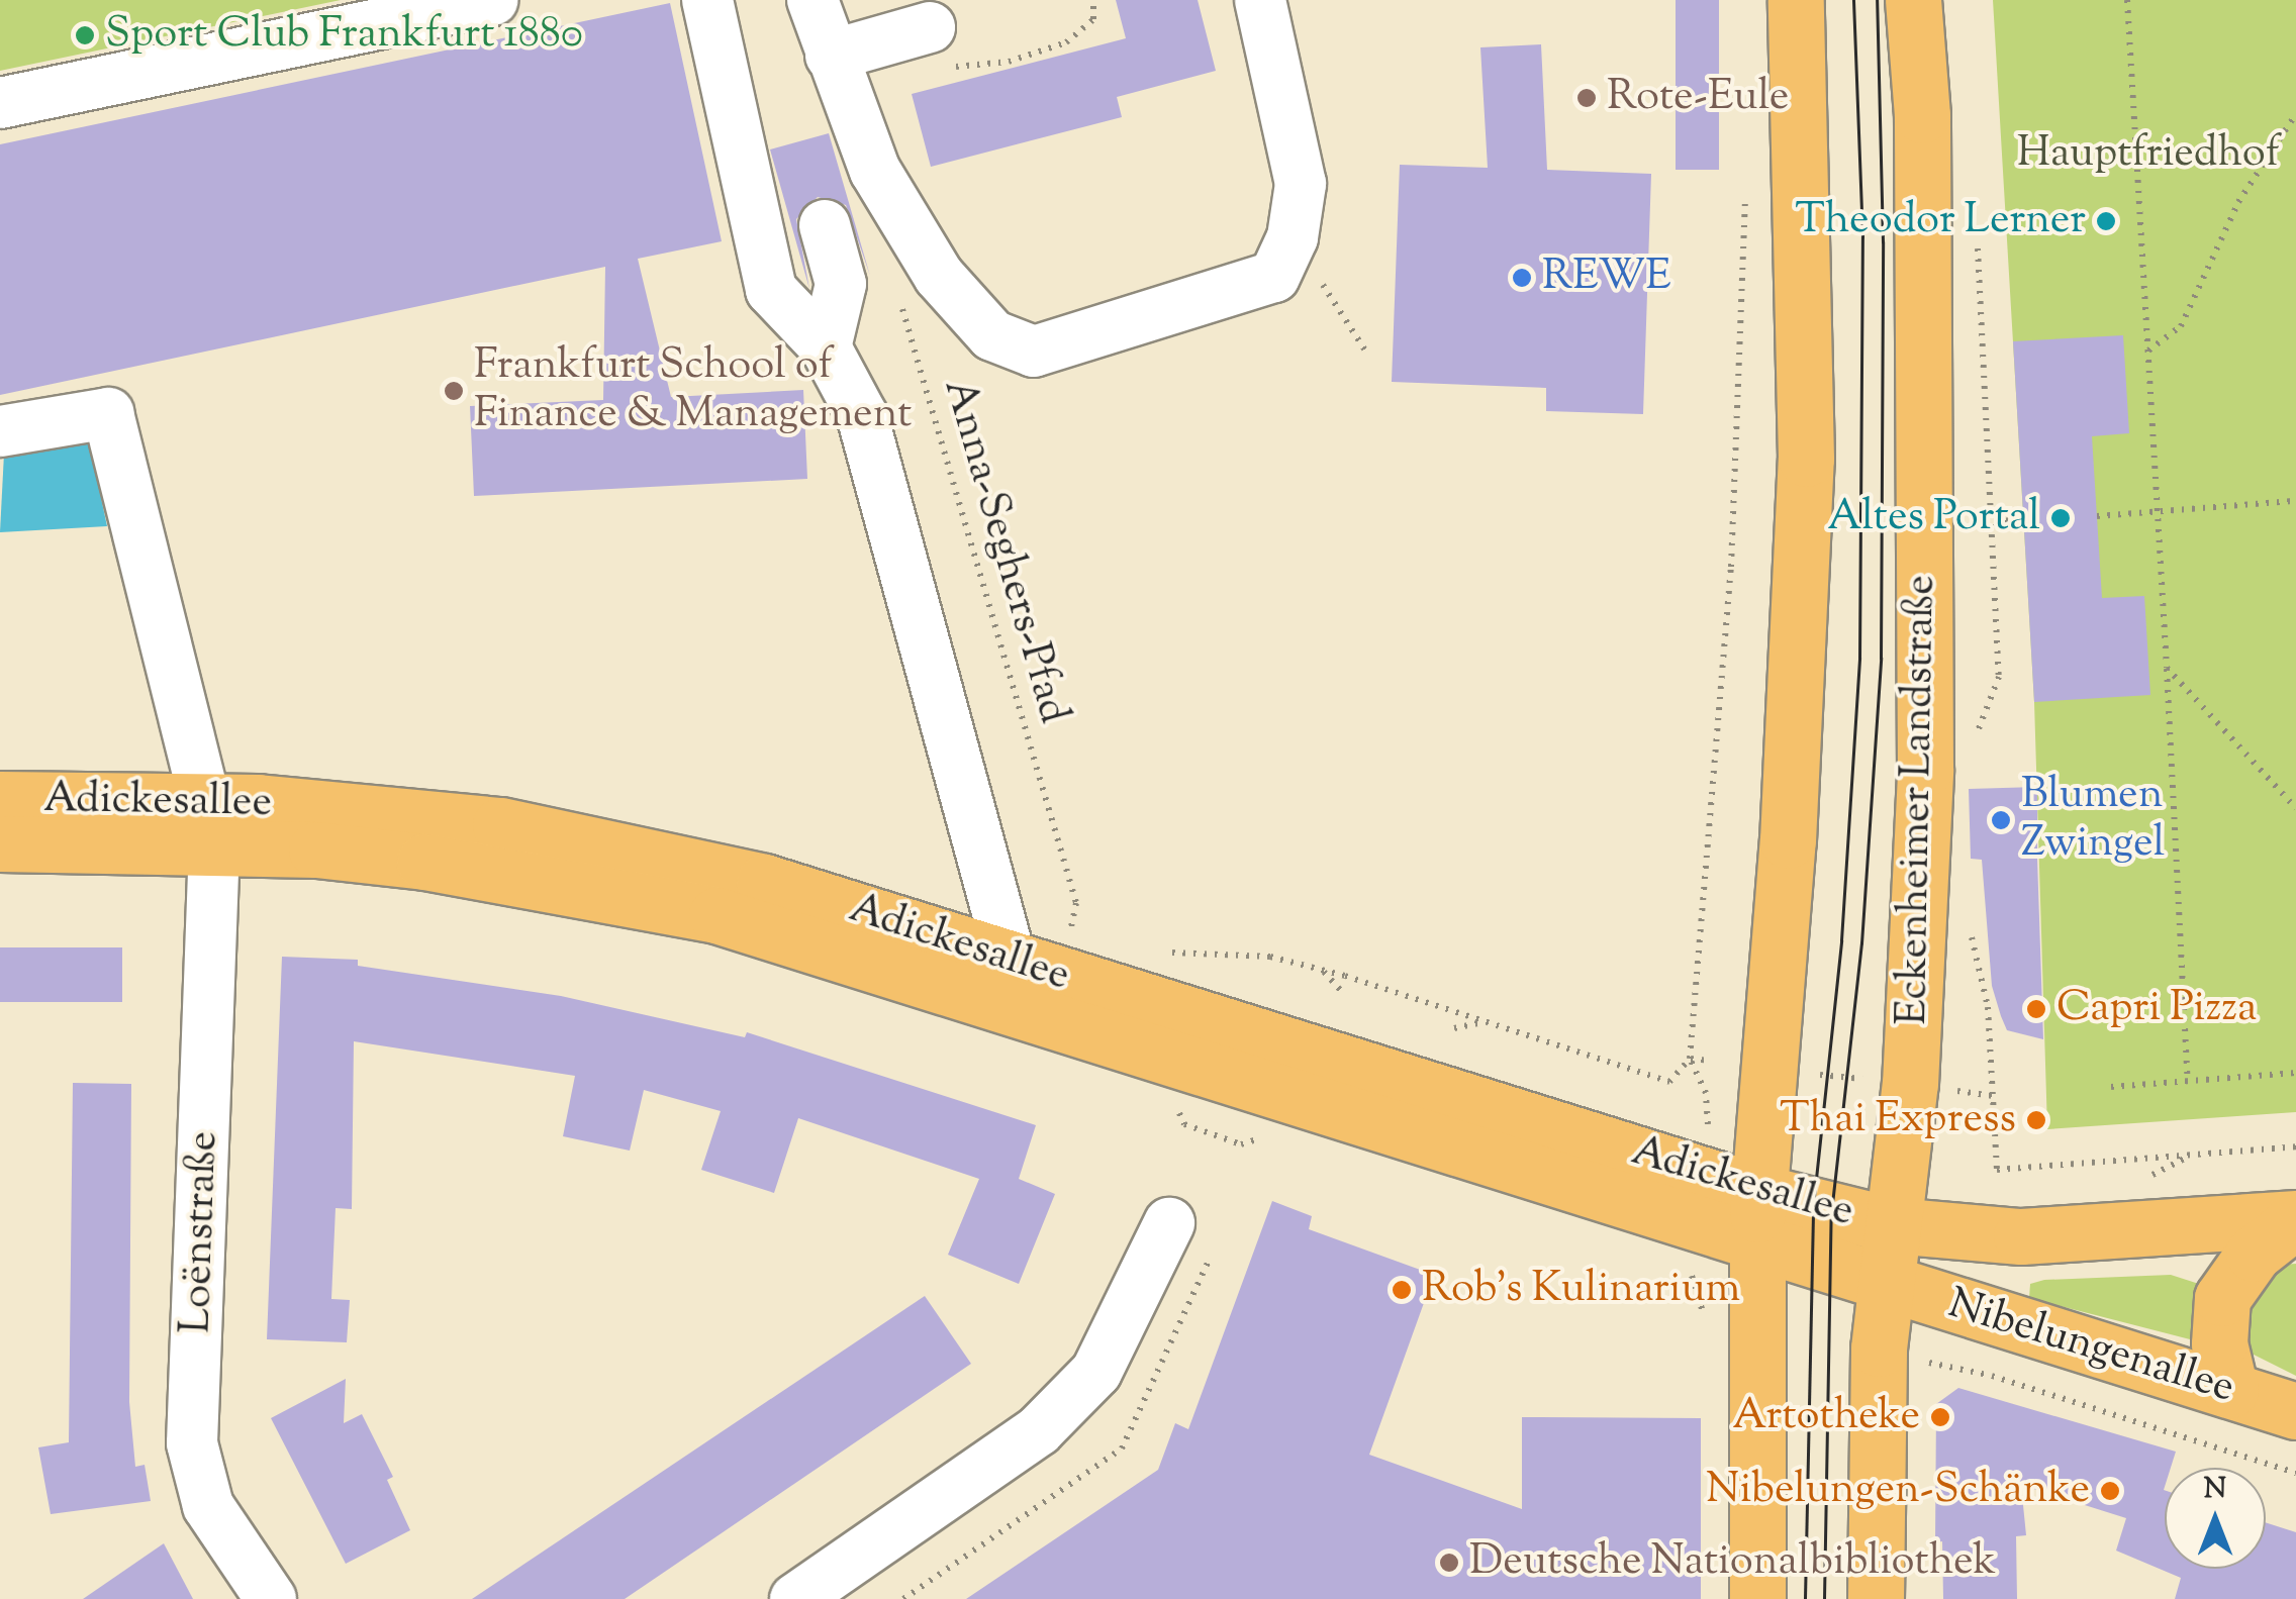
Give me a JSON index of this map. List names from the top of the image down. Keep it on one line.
{"streets":{"main road":["Eckenheimer Landstraße","Adickesallee","Nibelungenallee"],"street":["Loënstraße"],"path":["Anna-Seghers-Pfad"]},"crossings":[["Eckenheimer Landstraße","Adickesallee"],["Eckenheimer Landstraße","Nibelungenallee"],["Adickesallee","Loënstraße"],["Adickesallee","Nibelungenallee"]],"parks":["Hauptfriedhof"],"places":["Sport Club Frankfurt 1880","Rote-Eule","Theodor Lerner","REWE","Frankfurt School of Finance & Management","Altes Portal","Blumen Zwingel","Capri Pizza","Thai Express","Rob’s Kulinarium","Artotheke","Nibelungen-Schänke","Deutsche Nationalbibliothek"],"north":"top"}
